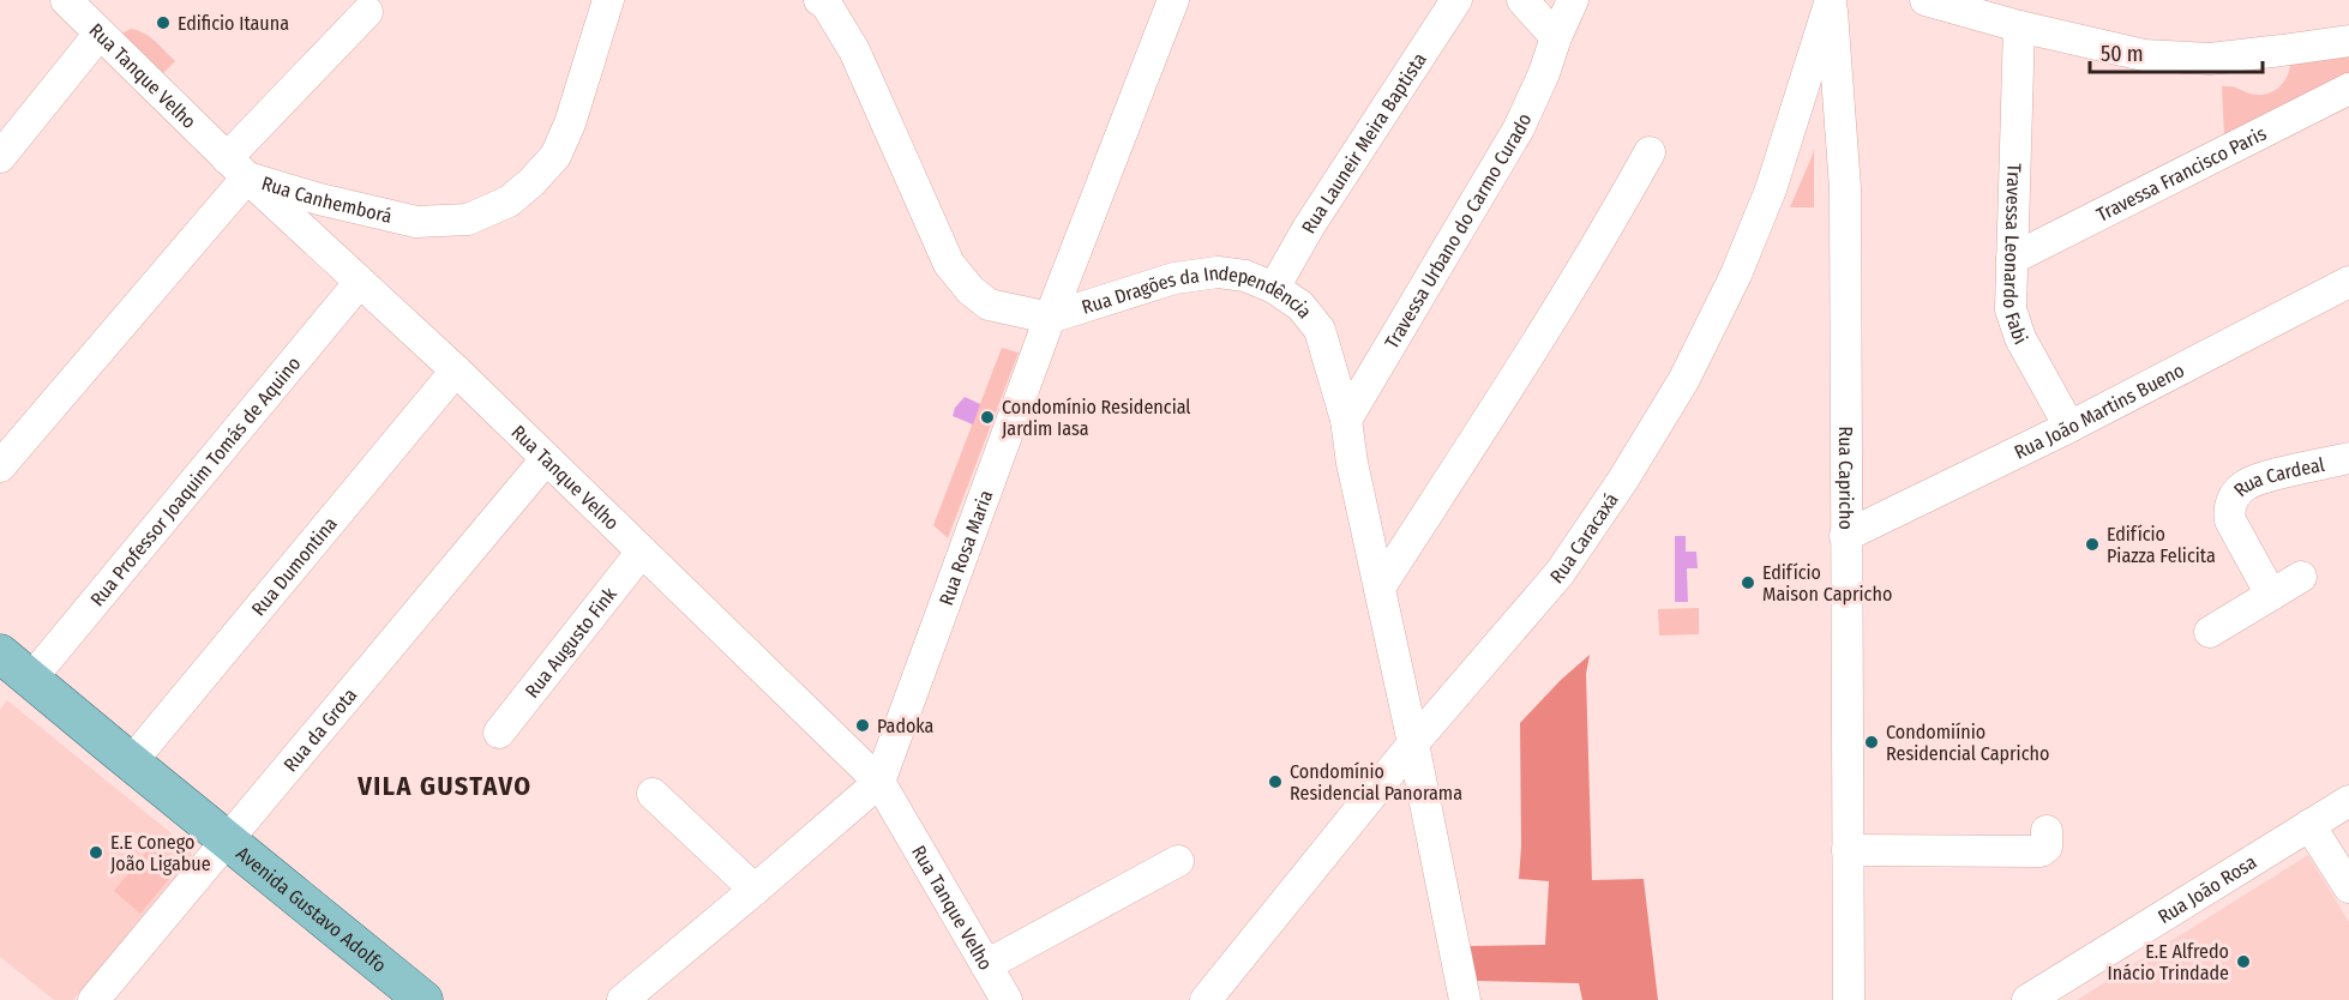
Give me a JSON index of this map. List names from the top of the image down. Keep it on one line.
{"streets":{"main road":["Avenida Gustavo Adolfo"],"street":["Rua Tanque Velho","Rua Launeir Meira Baptista","Travessa Francisco Paris","Rua Canhemborá","Travessa Urbano do Carmo Curado","Travessa Leonardo Fabi","Rua Dragões da Independência","Rua João Martins Bueno","Rua Capricho","Rua Professor Joaquim Tomás de Aquino","Rua Cardeal","Rua Caracaxá","Rua Rosa Maria","Rua Dumontina","Rua Augusto Fink","Rua da Grota","Rua João Rosa"]},"crossings":[["Rua Tanque Velho","Rua Canhemborá"],["Rua Tanque Velho","Rua Professor Joaquim Tomás de Aquino"],["Rua Tanque Velho","Rua Rosa Maria"],["Rua Tanque Velho","Rua Dumontina"],["Rua Tanque Velho","Rua Augusto Fink"],["Rua Tanque Velho","Rua da Grota"],["Rua Launeir Meira Baptista","Rua Dragões da Independência"],["Travessa Francisco Paris","Travessa Leonardo Fabi"],["Travessa Urbano do Carmo Curado","Rua Dragões da Independência"],["Travessa Leonardo Fabi","Rua João Martins Bueno"],["Rua Dragões da Independência","Rua Caracaxá"],["Rua Dragões da Independência","Rua Rosa Maria"],["Rua João Martins Bueno","Rua Capricho"],["Rua Capricho","Rua Caracaxá"],["Rua Professor Joaquim Tomás de Aquino","Avenida Gustavo Adolfo"],["Rua Dumontina","Avenida Gustavo Adolfo"],["Rua da Grota","Avenida Gustavo Adolfo"]],"districts":["VILA GUSTAVO"],"places":["Edificio Itauna","Condomínio Residencial Jardim Iasa","Edifício Piazza Felicita","Edifício Maison Capricho","Padoka","Condomiínio Residencial Capricho","Condomínio Residencial Panorama","E.E Conego João Ligabue","E.E Alfredo Inácio Trindade"],"scale_bar":"50 m"}
